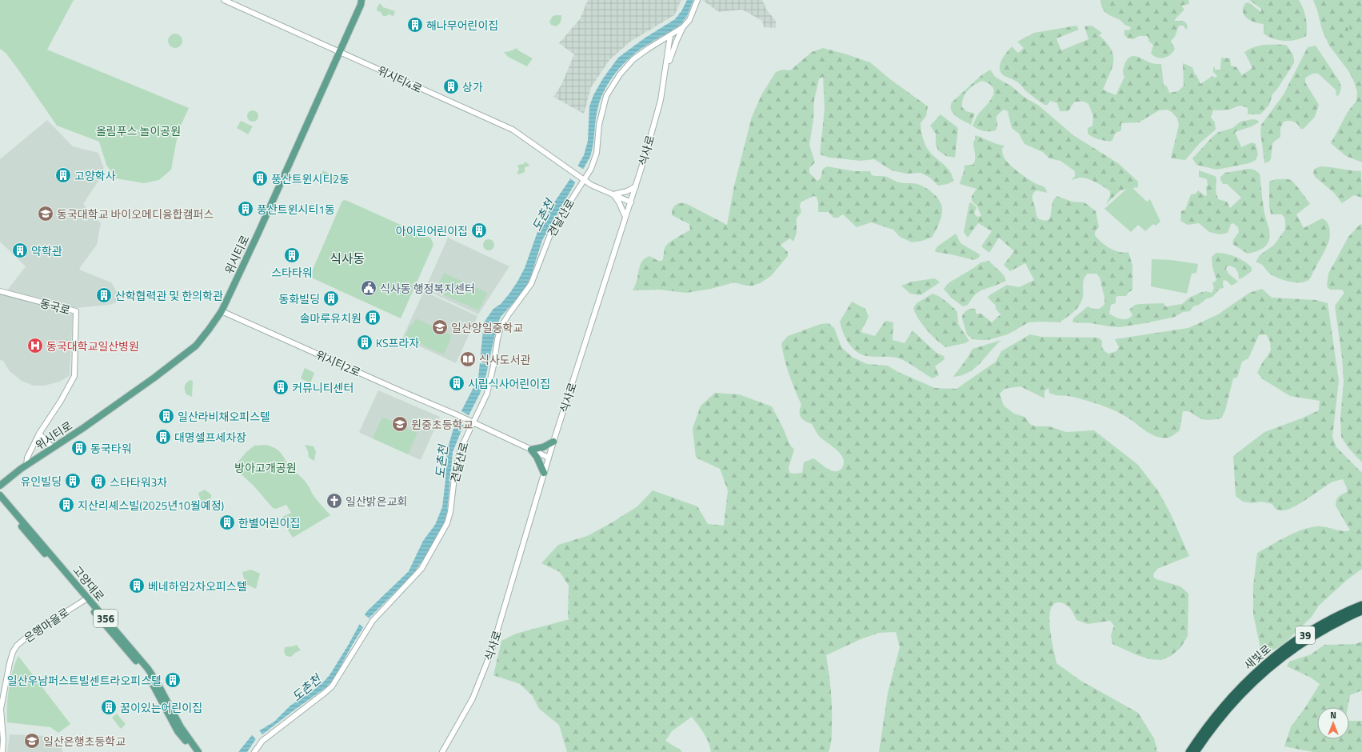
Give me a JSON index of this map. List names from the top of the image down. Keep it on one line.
{"streets":{"highway":["39","새빛로"],"main road":["위시티로","고양대로","356"],"street":["위시티4로","식사로","견달산로","동국로","위시티2로","은행마을로"]},"crossings":[["위시티4로","견달산로"],["위시티4로","위시티로"],["식사로","견달산로"],["견달산로","위시티2로"],["위시티로","동국로"],["위시티로","위시티2로"],["고양대로","은행마을로"]],"districts":["식사동"],"water":["도촌천"],"parks":["올림푸스 놀이공원","방아고개공원"],"places":{"building":["해나무어린이집","상가","고양학사","풍산트윈시티2동","풍산트윈시티1동","아이린어린이집","약학관","스타타워","산학협력관 및 한의학관","동화빌딩","솔마루유치원","KS프라자","시립식사어린이집","커뮤니티센터","일산라비채오피스텔","대명셀프세차장","동국타워","유인빌딩","스타타워3차","지산리셰스빌(2025년10월예정)","한별어린이집","베네하임2차오피스텔","일산우남퍼스트빌센트라오피스텔","꿈이있는어린이집"],"school or university":["동국대학교 바이오메디융합캠퍼스","일산양일중학교","원중초등학교","일산은행초등학교"],"public building":["식사동 행정복지센터"],"hospital":["동국대학교일산병원"],"library":["식사도서관"],"church":["일산밝은교회"]},"north":"top"}
